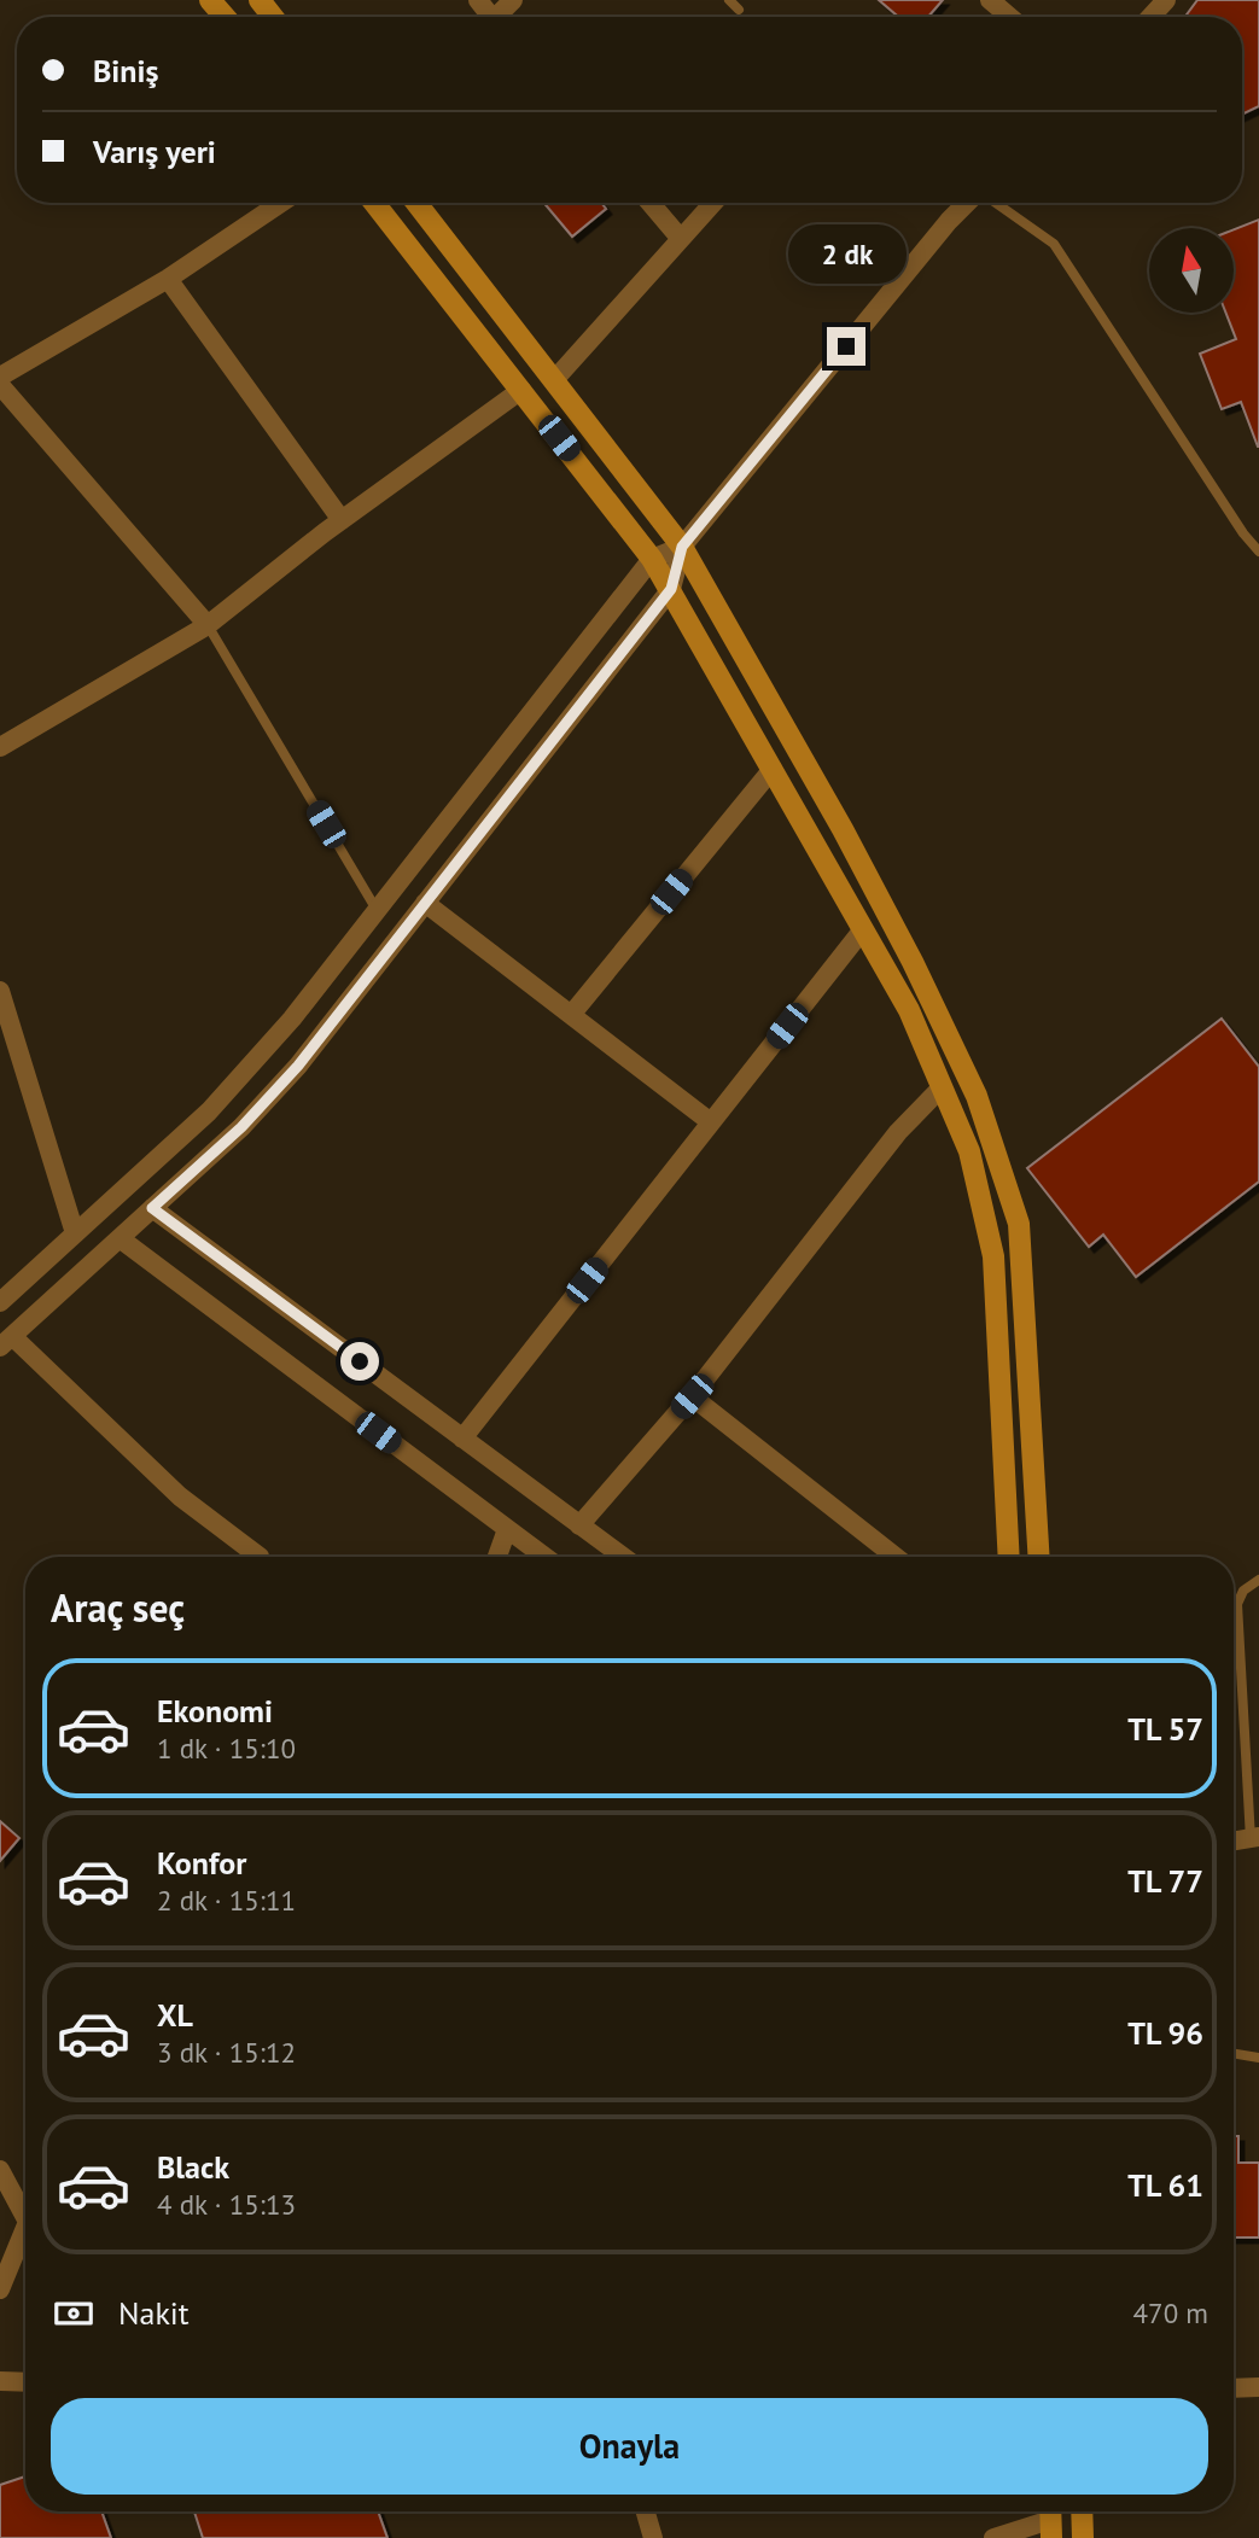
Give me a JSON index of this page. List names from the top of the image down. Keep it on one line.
{"north":"top","page":{"banner":["Biniş","Varış yeri"],"bubble":"2 dk","heading":"Araç seç","list":[{"name":"Ekonomi","note":"1 dk · 15:10","value":"TL 57"},{"name":"Konfor","note":"2 dk · 15:11","value":"TL 77"},{"name":"XL","note":"3 dk · 15:12","value":"TL 96"},{"name":"Black","note":"4 dk · 15:13","value":"TL 61"}],"pay":["Nakit","470 m"],"buttons":"Onayla"}}
